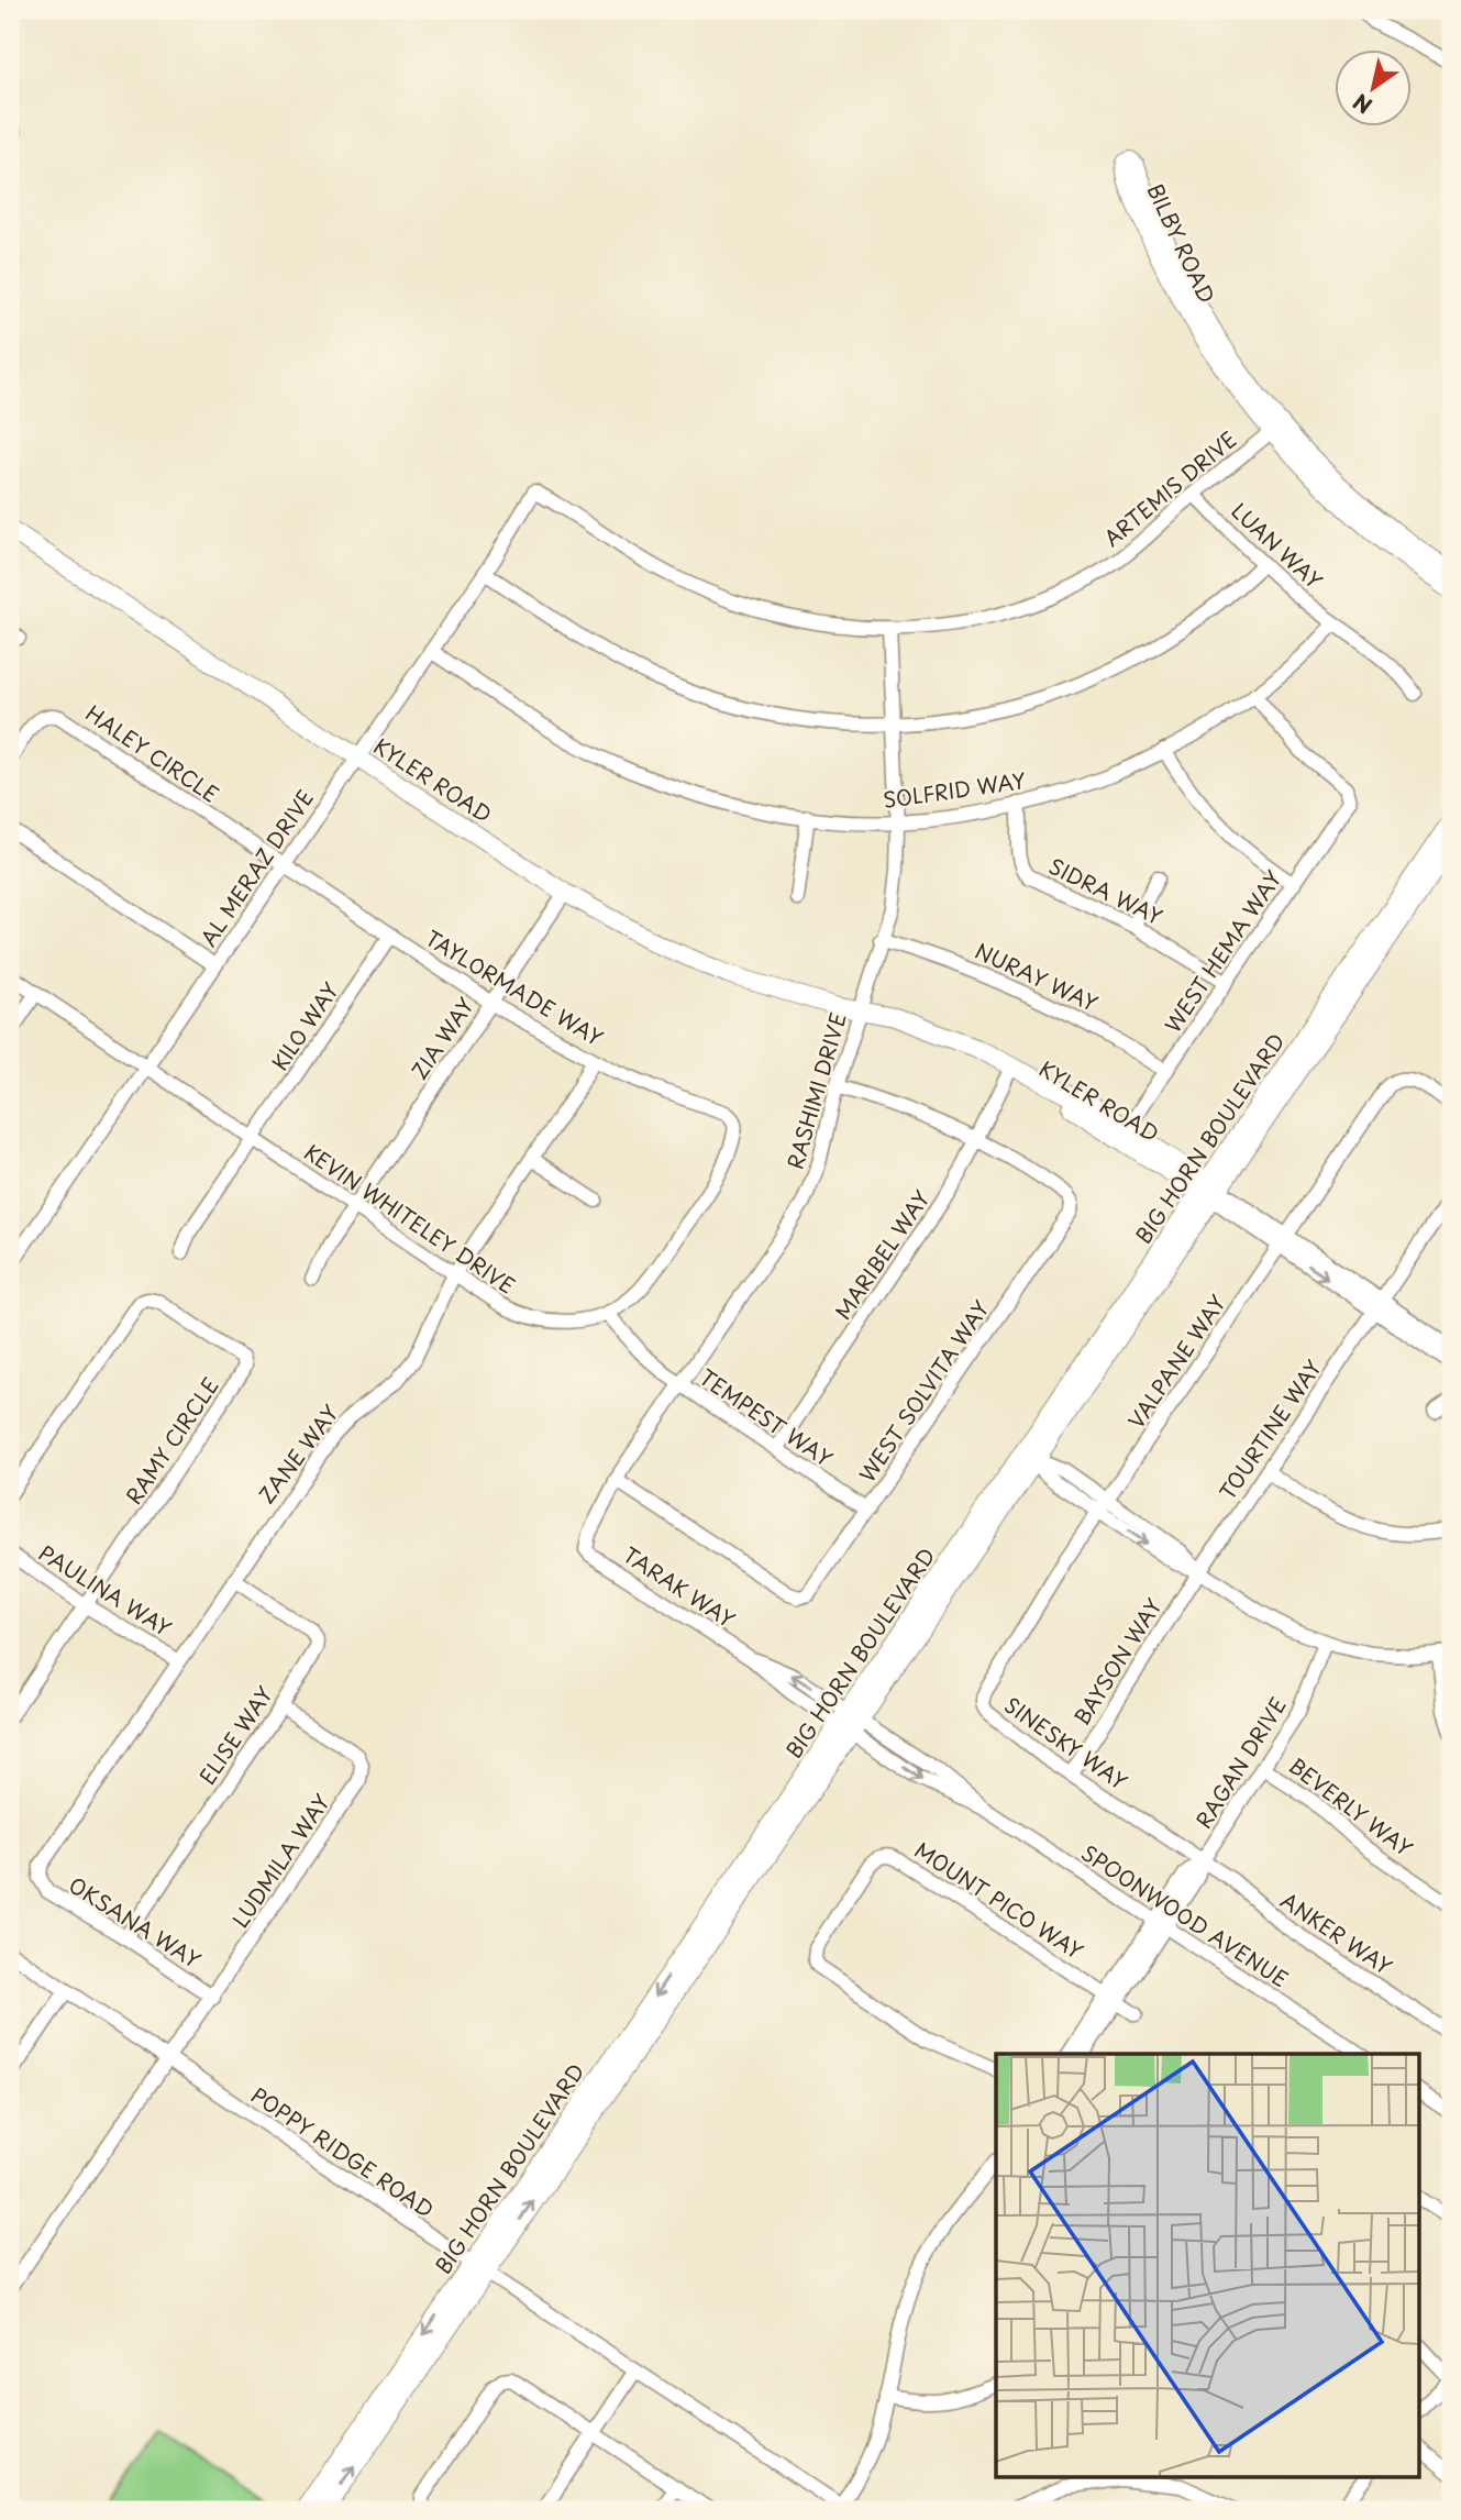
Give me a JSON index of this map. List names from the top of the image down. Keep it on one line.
{"streets":{"main road":["BILBY ROAD","KYLER ROAD","BIG HORN BOULEVARD"],"street":["ARTEMIS DRIVE","LUAN WAY","HALEY CIRCLE","SOLFRID WAY","AL MERAZ DRIVE","SIDRA WAY","WEST HEMA WAY","NURAY WAY","TAYLORMADE WAY","KILO WAY","ZIA WAY","RASHIMI DRIVE","KEVIN WHITELEY DRIVE","MARIBEL WAY","VALPANE WAY","WEST SOLVITA WAY","TEMPEST WAY","TOURTINE WAY","RAMY CIRCLE","ZANE WAY","TARAK WAY","PAULINA WAY","BAYSON WAY","ELISE WAY","SINESKY WAY","RAGAN DRIVE","BEVERLY WAY","LUDMILA WAY","MOUNT PICO WAY","SPOONWOOD AVENUE","OKSANA WAY","ANKER WAY","POPPY RIDGE ROAD"]},"crossings":[["BILBY ROAD","ARTEMIS DRIVE"],["ARTEMIS DRIVE","LUAN WAY"],["ARTEMIS DRIVE","AL MERAZ DRIVE"],["ARTEMIS DRIVE","RASHIMI DRIVE"],["LUAN WAY","SOLFRID WAY"],["HALEY CIRCLE","AL MERAZ DRIVE"],["HALEY CIRCLE","TAYLORMADE WAY"],["KYLER ROAD","AL MERAZ DRIVE"],["KYLER ROAD","WEST HEMA WAY"],["KYLER ROAD","ZIA WAY"],["KYLER ROAD","RASHIMI DRIVE"],["KYLER ROAD","BIG HORN BOULEVARD"],["KYLER ROAD","MARIBEL WAY"],["KYLER ROAD","VALPANE WAY"],["KYLER ROAD","TOURTINE WAY"],["SOLFRID WAY","AL MERAZ DRIVE"],["SOLFRID WAY","SIDRA WAY"],["SOLFRID WAY","WEST HEMA WAY"],["SOLFRID WAY","RASHIMI DRIVE"],["AL MERAZ DRIVE","TAYLORMADE WAY"],["AL MERAZ DRIVE","KEVIN WHITELEY DRIVE"],["SIDRA WAY","WEST HEMA WAY"],["WEST HEMA WAY","NURAY WAY"],["NURAY WAY","RASHIMI DRIVE"],["TAYLORMADE WAY","KILO WAY"],["TAYLORMADE WAY","ZIA WAY"],["TAYLORMADE WAY","KEVIN WHITELEY DRIVE"],["TAYLORMADE WAY","ZANE WAY"],["KILO WAY","KEVIN WHITELEY DRIVE"],["ZIA WAY","KEVIN WHITELEY DRIVE"],["RASHIMI DRIVE","WEST SOLVITA WAY"],["RASHIMI DRIVE","TEMPEST WAY"],["RASHIMI DRIVE","TARAK WAY"],["BIG HORN BOULEVARD","TARAK WAY"],["BIG HORN BOULEVARD","SPOONWOOD AVENUE"],["BIG HORN BOULEVARD","POPPY RIDGE ROAD"],["KEVIN WHITELEY DRIVE","TEMPEST WAY"],["KEVIN WHITELEY DRIVE","ZANE WAY"],["MARIBEL WAY","WEST SOLVITA WAY"],["MARIBEL WAY","TEMPEST WAY"],["VALPANE WAY","SINESKY WAY"],["WEST SOLVITA WAY","TEMPEST WAY"],["TOURTINE WAY","BAYSON WAY"],["RAMY CIRCLE","PAULINA WAY"],["ZANE WAY","PAULINA WAY"],["ZANE WAY","ELISE WAY"],["ZANE WAY","OKSANA WAY"],["TARAK WAY","SPOONWOOD AVENUE"],["BAYSON WAY","SINESKY WAY"],["ELISE WAY","LUDMILA WAY"],["ELISE WAY","OKSANA WAY"],["SINESKY WAY","RAGAN DRIVE"],["SINESKY WAY","ANKER WAY"],["RAGAN DRIVE","BEVERLY WAY"],["RAGAN DRIVE","SPOONWOOD AVENUE"],["RAGAN DRIVE","ANKER WAY"],["LUDMILA WAY","OKSANA WAY"],["LUDMILA WAY","POPPY RIDGE ROAD"]],"north":"bottom left"}
